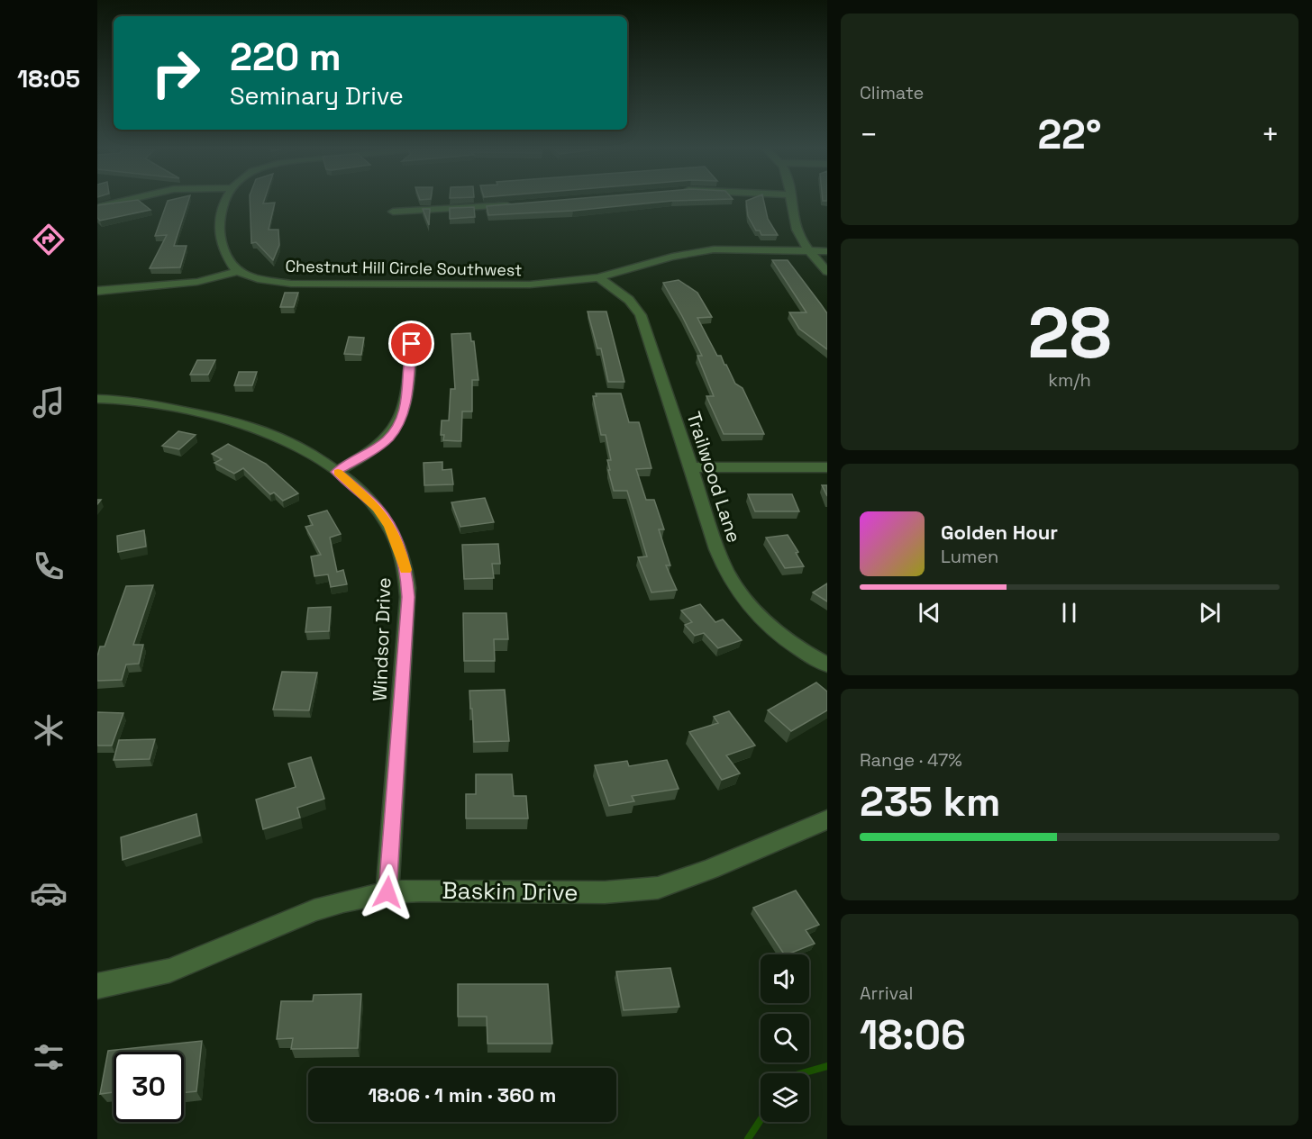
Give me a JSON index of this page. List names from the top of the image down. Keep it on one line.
{"streets":{"street":["Chestnut Hill Circle Southwest","Trailwood Lane","Windsor Drive","Baskin Drive"]},"crossings":[["Chestnut Hill Circle Southwest","Trailwood Lane"],["Windsor Drive","Baskin Drive"]],"page":{"tabs":"18:05","tile":["Climate",["28","km/h"],["Range · 47%","235 km"],["Arrival","18:06"]],"turn":["220 m","Seminary Drive"],"heat":["−","22°","+"],"song":["Golden Hour","Lumen"],"limit":"30","trip":"18:06 · 1 min · 360 m"}}
